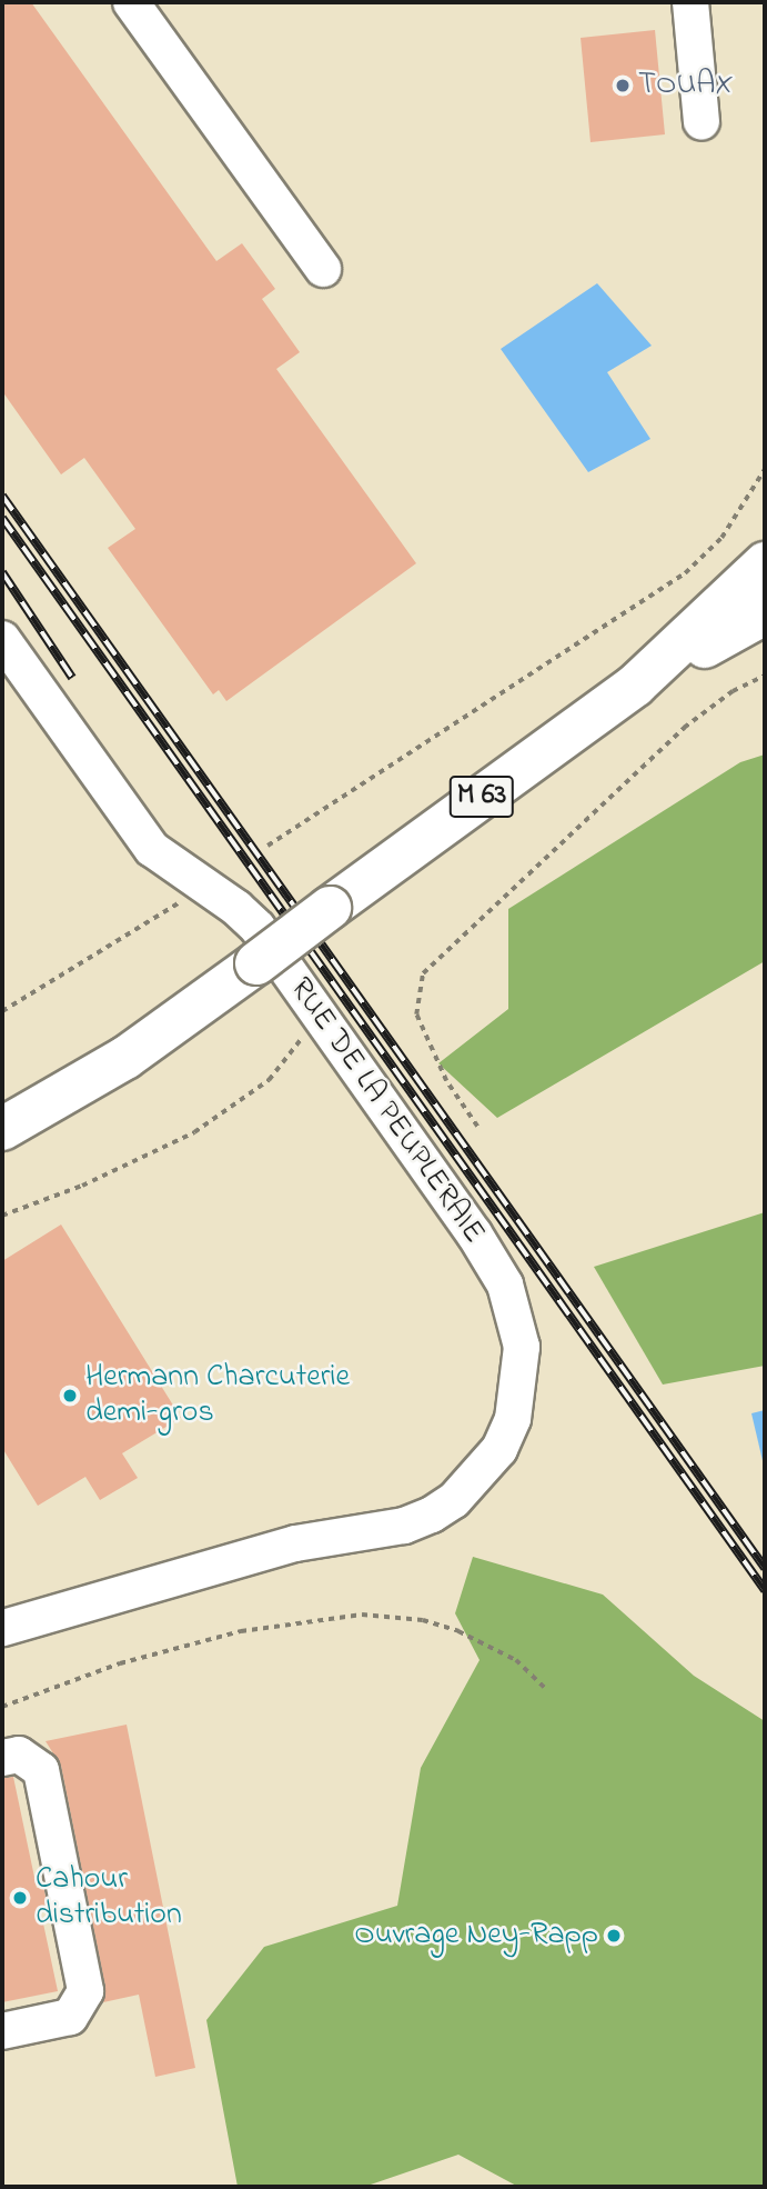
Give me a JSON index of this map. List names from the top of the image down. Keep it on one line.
{"streets":{"main road":["M 63"],"street":["RUE DE LA PEUPLERAIE"]},"places":["TOUAX","Hermann Charcuterie demi-gros","Cahour distribution","Ouvrage Ney-Rapp"]}
